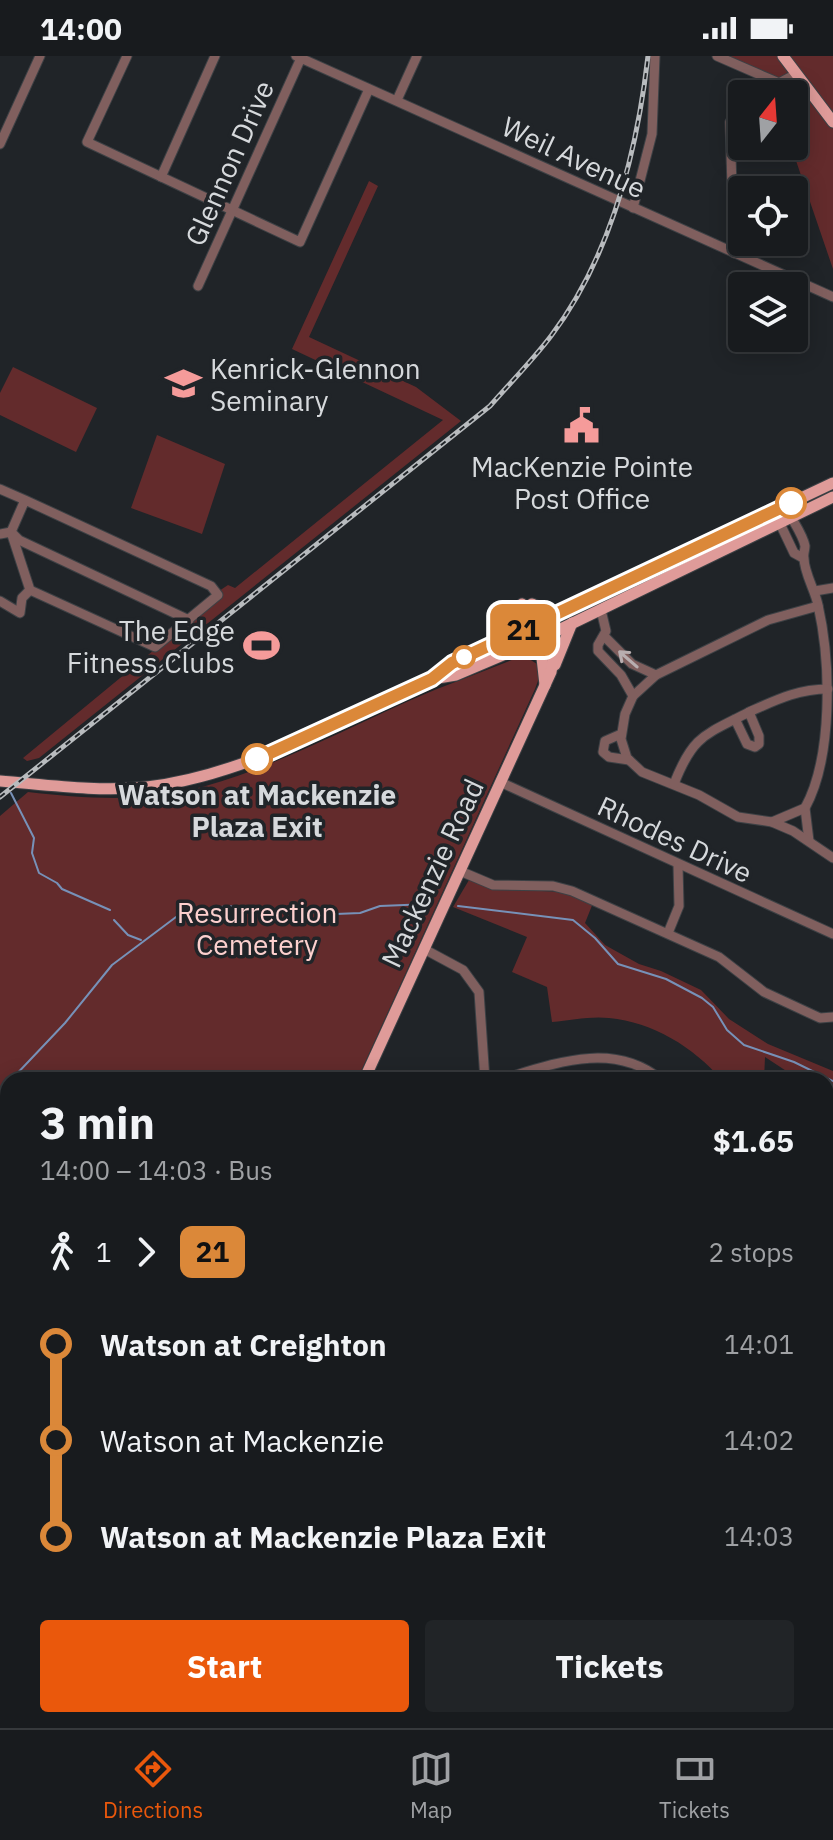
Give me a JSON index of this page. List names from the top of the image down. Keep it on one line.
{"streets":{"main road":["Mackenzie Road"],"street":["Weil Avenue","Glennon Drive","Rhodes Drive"]},"crossings":[["Weil Avenue","Glennon Drive"],["Rhodes Drive","Mackenzie Road"]],"parks":["Resurrection Cemetery"],"places":{"school or university":["Kenrick-Glennon Seminary"],"public building":["MacKenzie Pointe Post Office"],"sports":["The Edge Fitness Clubs"],"other":["Watson at Mackenzie Plaza Exit"]},"lines":["bus line 21"],"north":"top","page":{"status":"14:00","on_map":"21","heading":["3 min","14:00 – 14:03 · Bus","$1.65"],"legs":["1","21","2 stops"],"list":[{"name":"Watson at Creighton","value":"14:01"},{"name":"Watson at Mackenzie","value":"14:02"},{"name":"Watson at Mackenzie Plaza Exit","value":"14:03"}],"buttons":["Start","Tickets"],"tabs":["Directions","Map","Tickets"]}}
